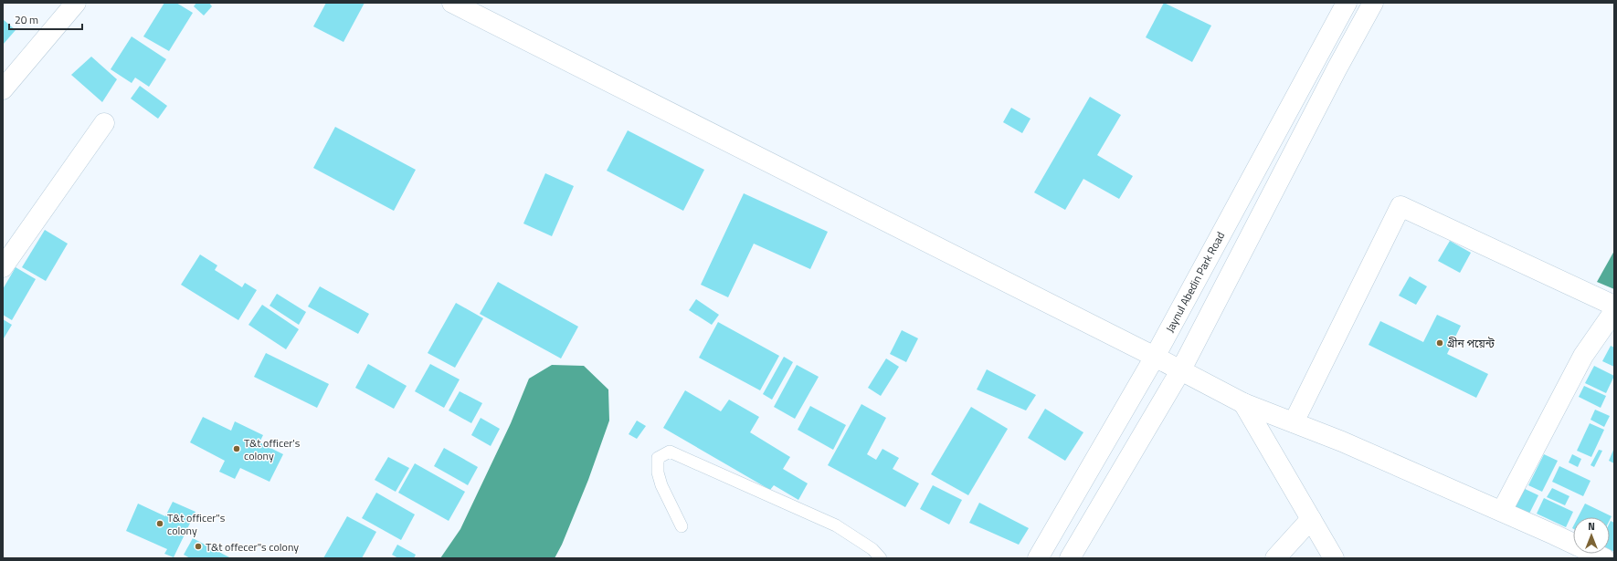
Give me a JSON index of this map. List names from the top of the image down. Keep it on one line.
{"streets":{"street":["Jaynul Abedin Park Road"]},"places":["গ্রীন পয়েন্ট","T&t officer's colony","T&t officer\"s colony","T&t offecer\"s colony"],"scale_bar":"20 m","north":"top"}
